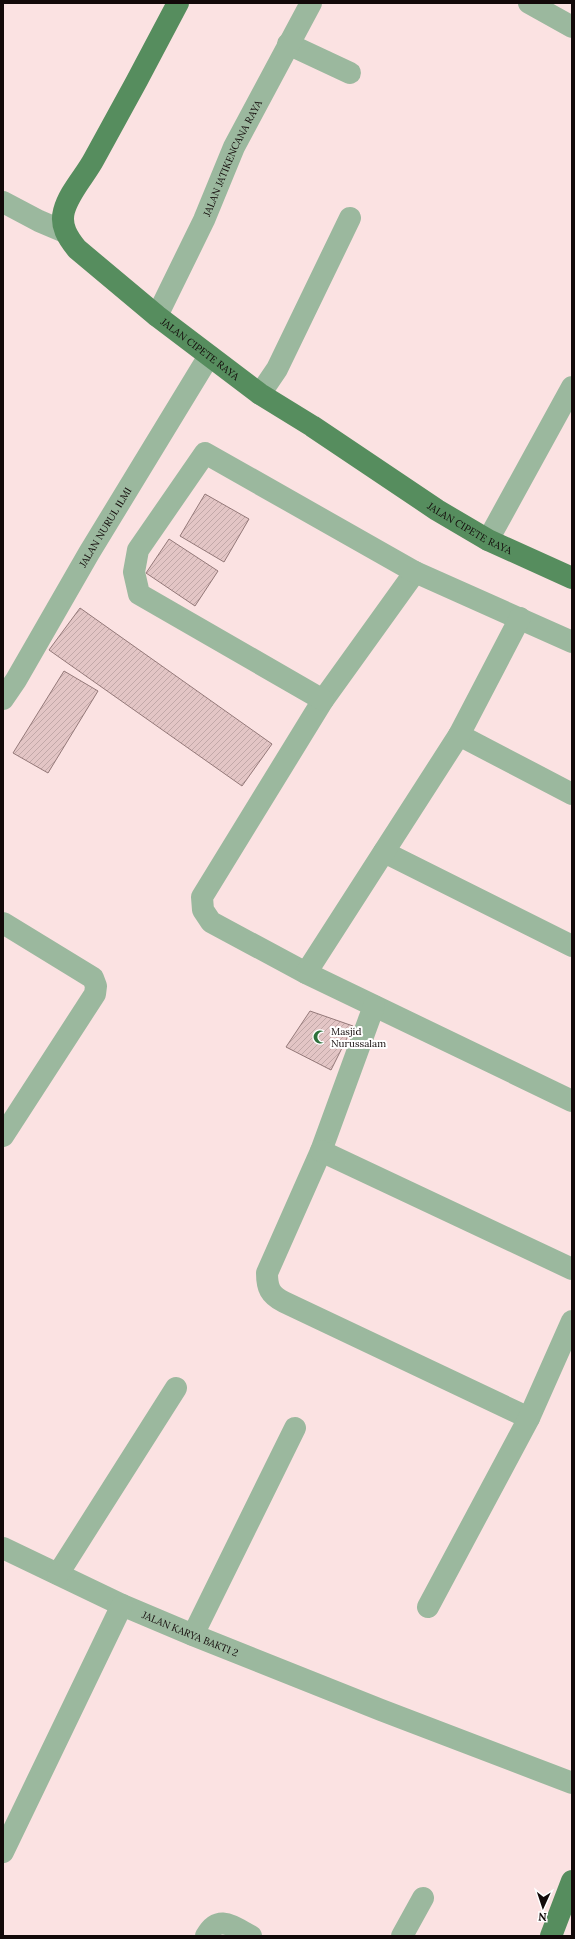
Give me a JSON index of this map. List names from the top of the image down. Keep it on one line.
{"streets":{"main road":["JALAN CIPETE RAYA"],"street":["JALAN JATIKENCANA RAYA","JALAN NURUL ILMI","JALAN KARYA BAKTI 2"]},"crossings":[["JALAN JATIKENCANA RAYA","JALAN CIPETE RAYA"],["JALAN CIPETE RAYA","JALAN NURUL ILMI"]],"places":{"mosque":["Masjid Nurussalam"]},"north":"bottom"}
